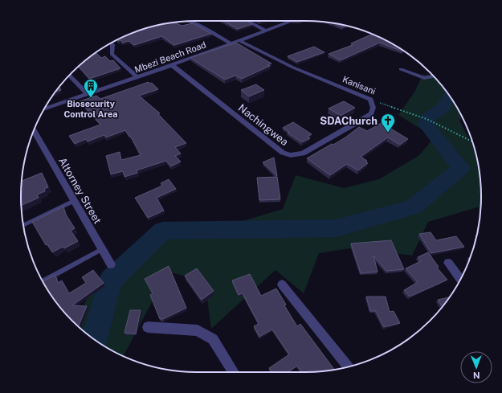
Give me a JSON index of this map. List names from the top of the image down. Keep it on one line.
{"streets":{"street":["Mbezi Beach Road","Kanisani","Nachingwea","Altorney Street"]},"crossings":[["Mbezi Beach Road","Kanisani"],["Mbezi Beach Road","Nachingwea"],["Kanisani","Nachingwea"]],"places":{"building":["Biosecurity Control Area"],"church":["SDAChurch"]},"north":"bottom"}
